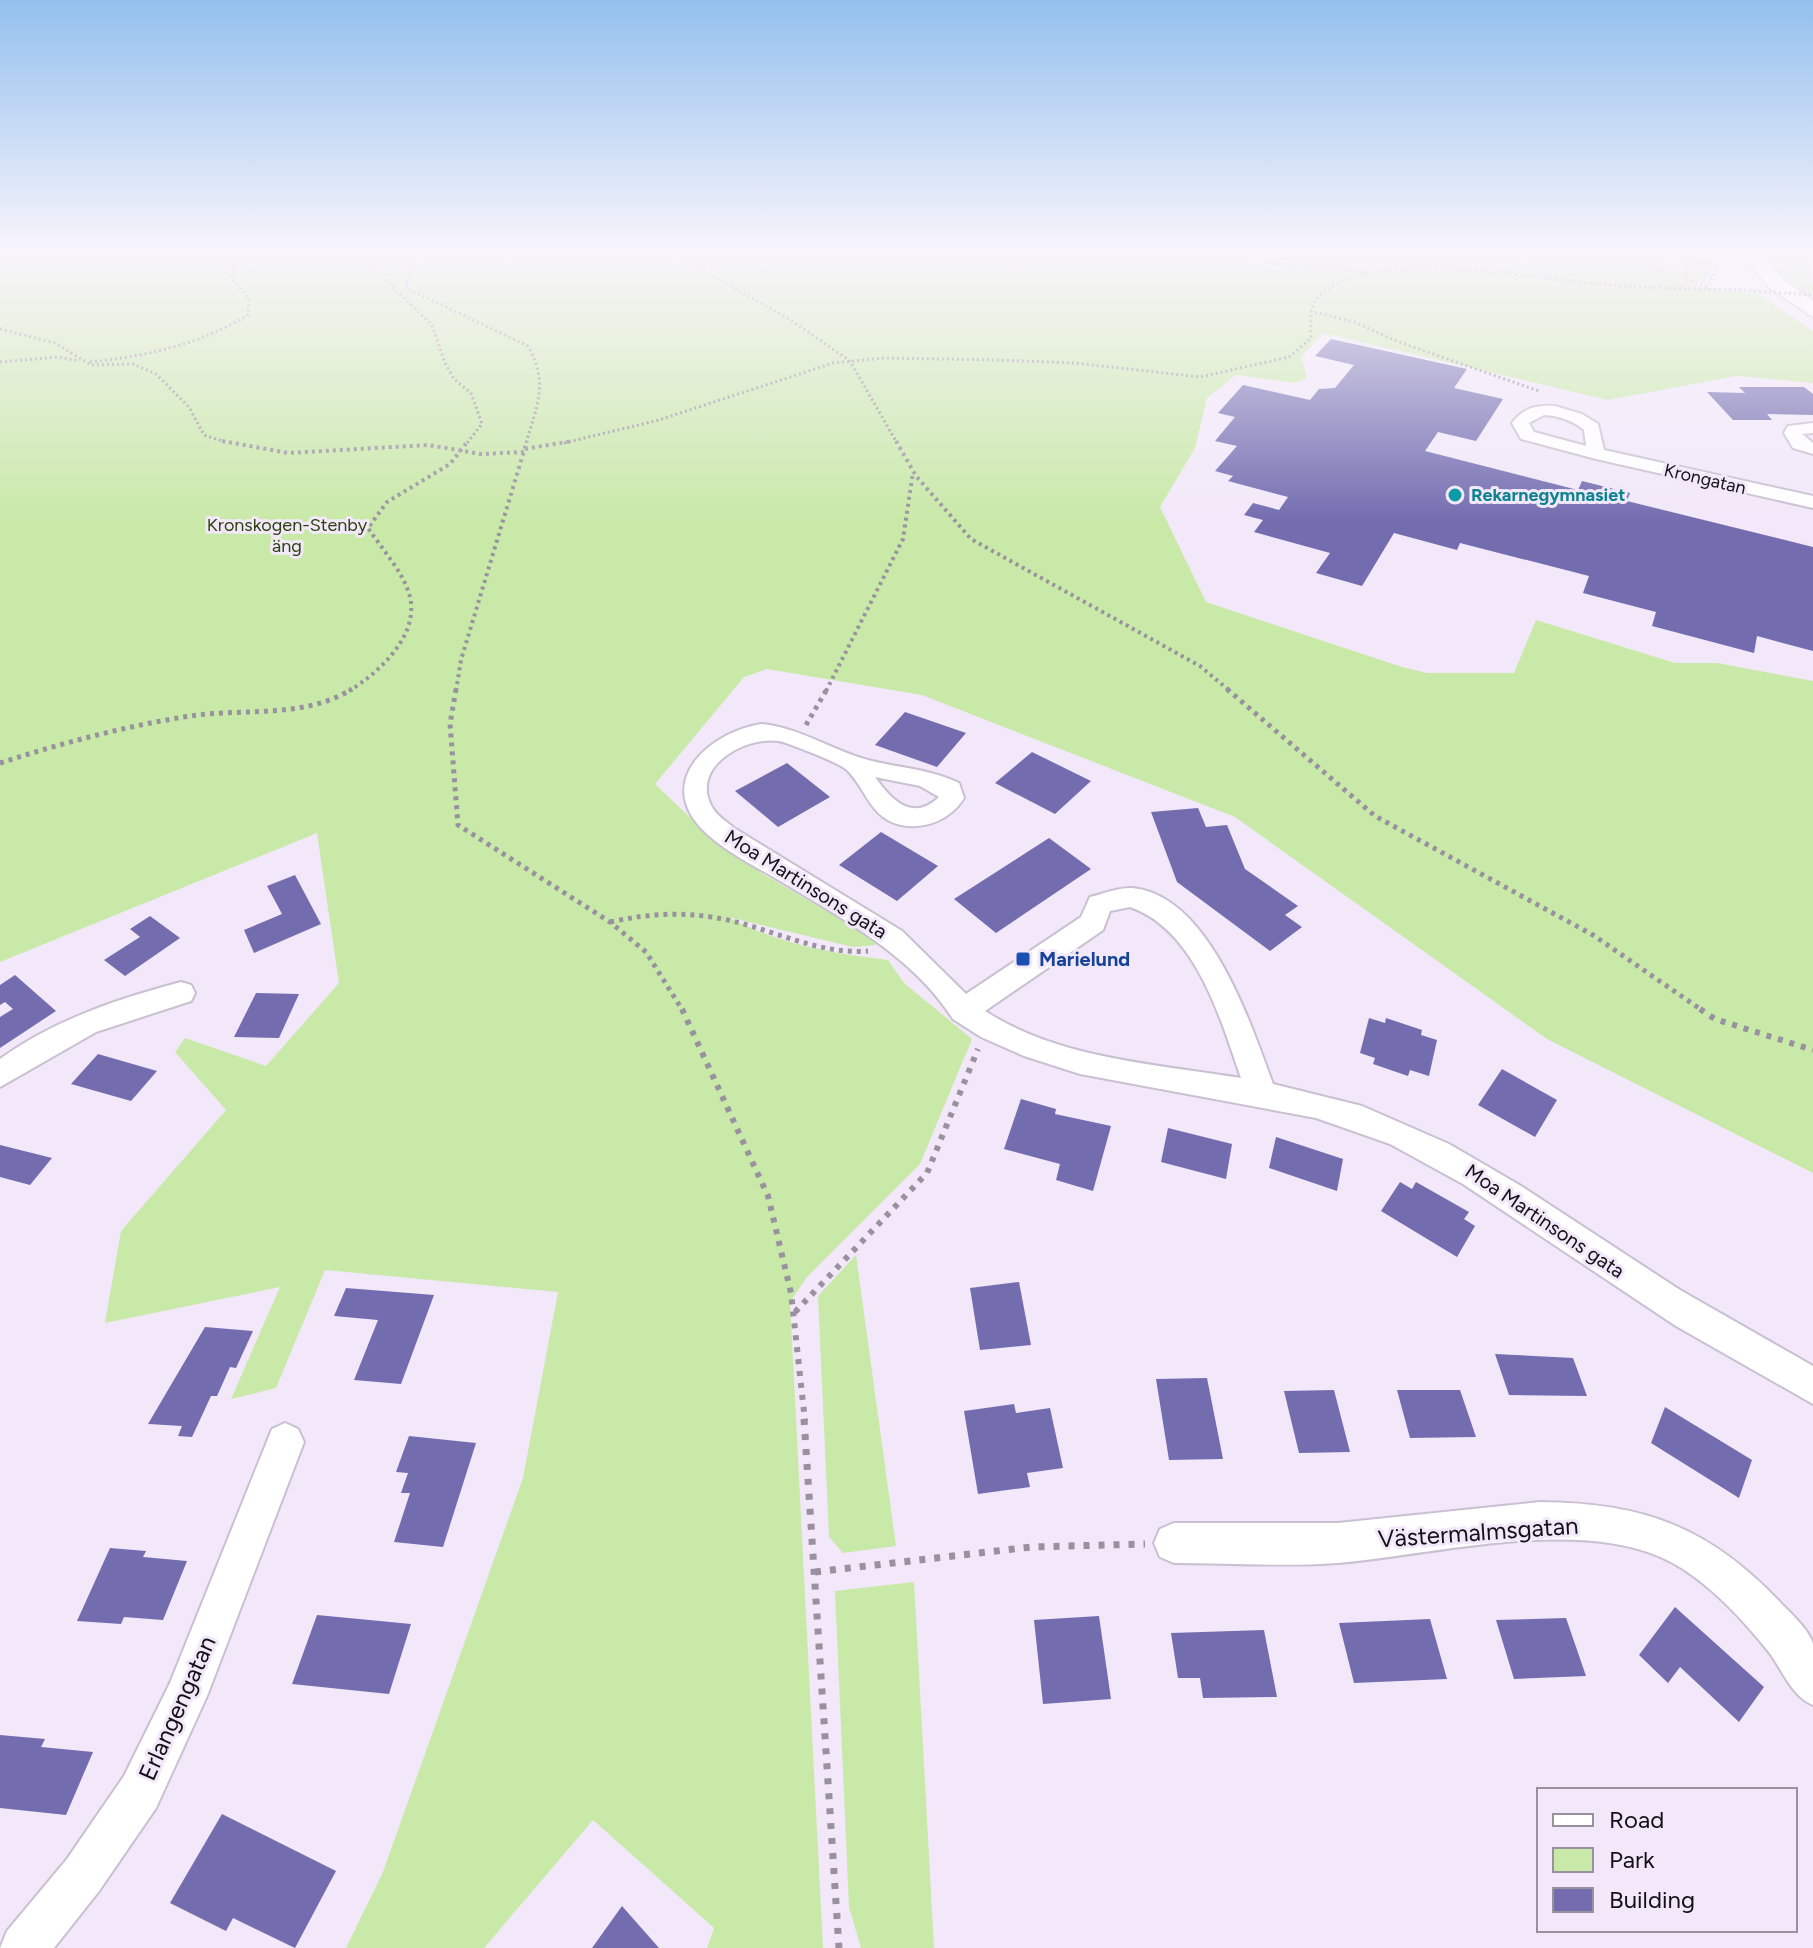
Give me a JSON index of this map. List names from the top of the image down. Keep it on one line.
{"streets":{"street":["Krongatan","Moa Martinsons gata","Västermalmsgatan","Erlangengatan"]},"parks":["Kronskogen-Stenby äng"],"places":{"other":["Rekarnegymnasiet"],"transit":["Marielund"]},"legend":["Road","Park","Building"]}
